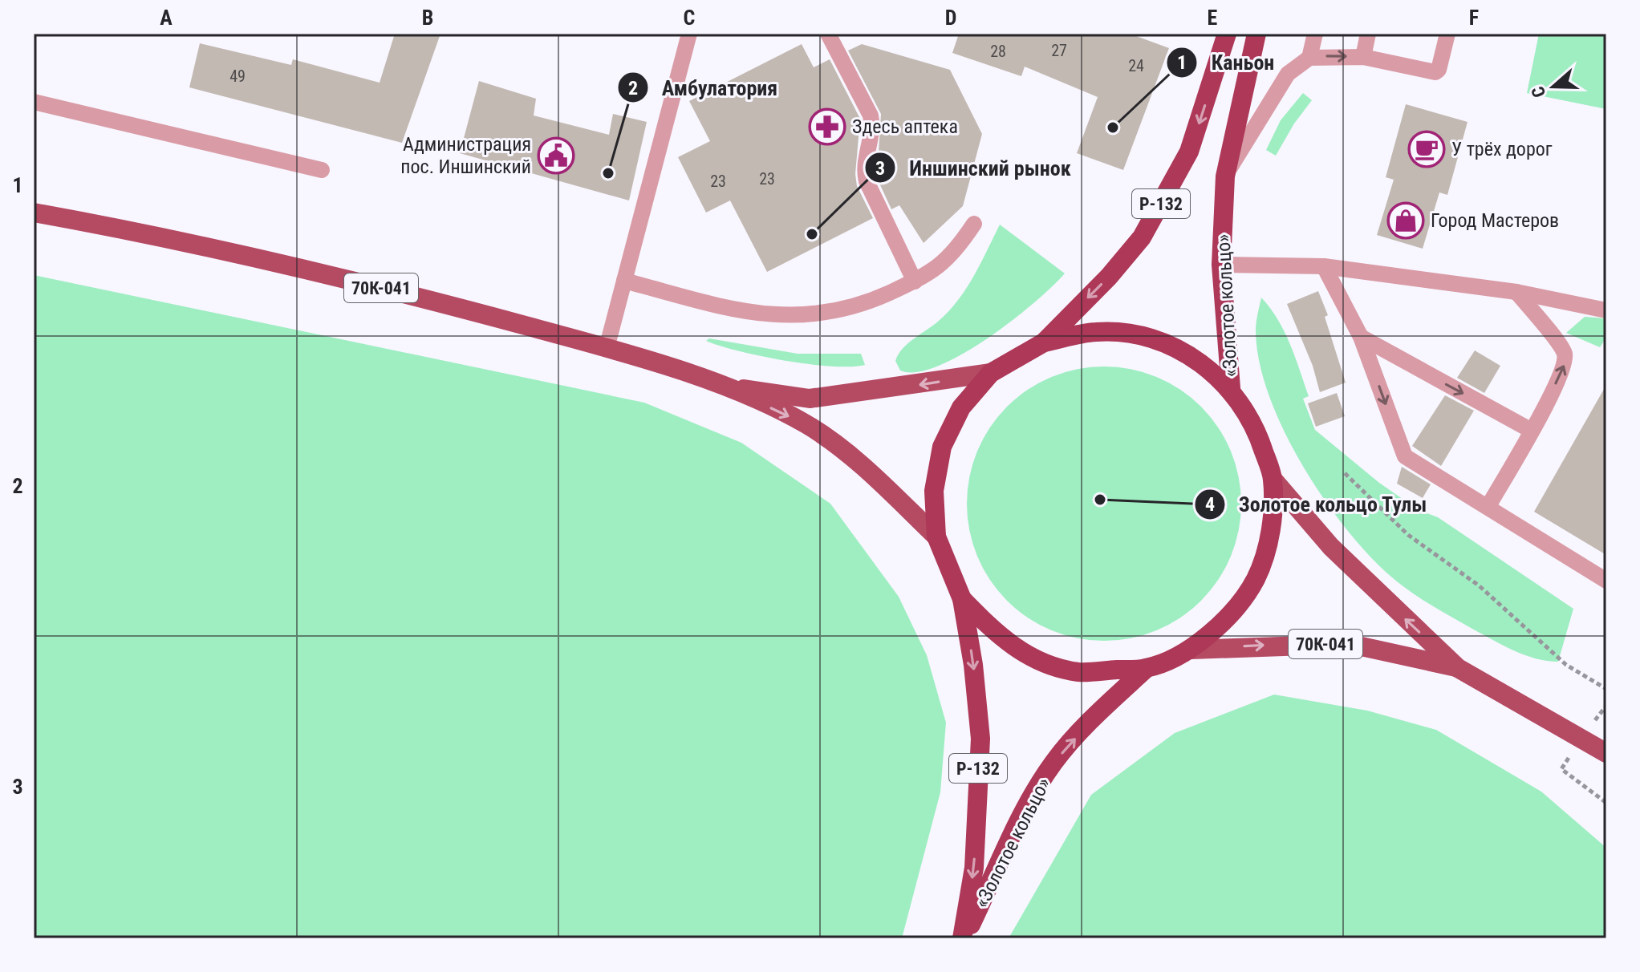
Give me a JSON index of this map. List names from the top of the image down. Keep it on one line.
{"streets":{"highway":["Р-132","«Золотое кольцо»"],"main road":["70К-041"]},"crossings":[["70К-041","«Золотое кольцо»"]],"places":{"pharmacy":["Здесь аптека"],"other":["Каньон","Амбулатория","Иншинский рынок","Золотое кольцо Тулы"],"cafe":["У трёх дорог"],"public building":["Администрация пос. Иншинский"],"shop":["Город Мастеров"]},"house_numbers":["27","28","24","49","23","23"],"north":"left","grid":{"columns":["A","B","C","D","E","F"],"rows":["1","2","3"]}}
